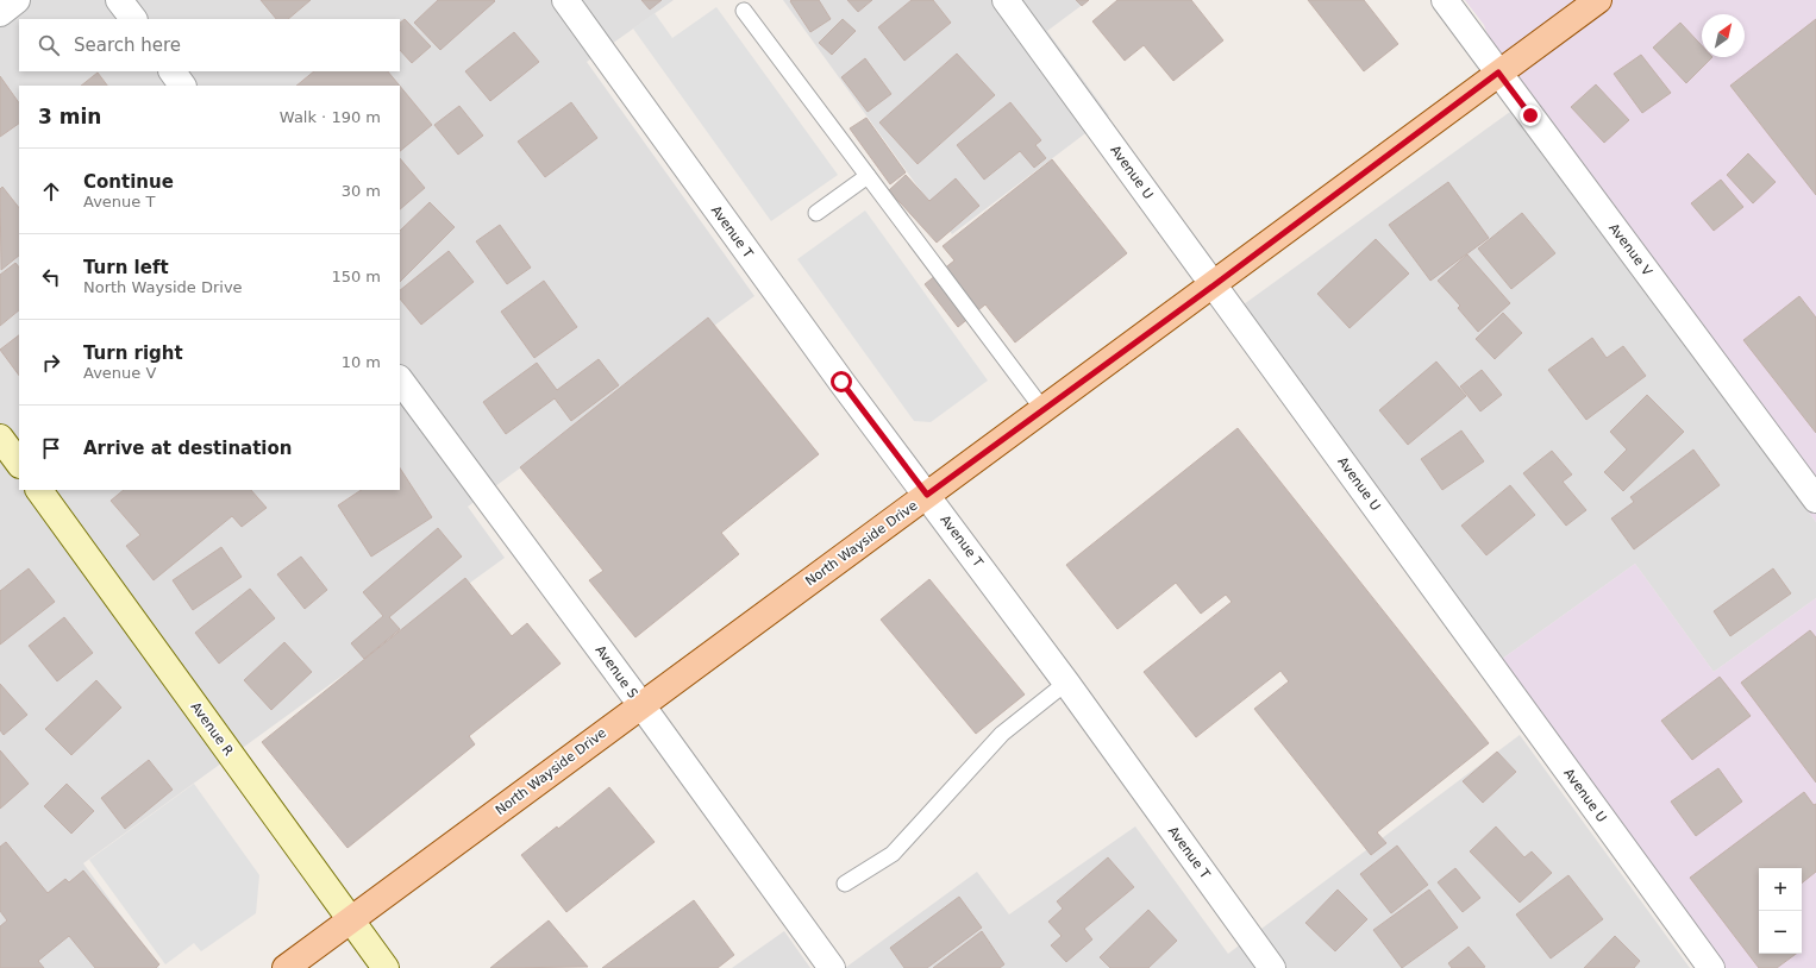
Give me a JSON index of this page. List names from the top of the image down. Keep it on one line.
{"streets":{"main road":["North Wayside Drive"],"street":["Avenue U","Avenue T","Avenue V","Avenue S","Avenue R"]},"crossings":[["Avenue U","North Wayside Drive"],["Avenue T","North Wayside Drive"],["Avenue V","North Wayside Drive"],["North Wayside Drive","Avenue S"],["North Wayside Drive","Avenue R"]],"north":"top right","page":{"search":"Search here","heading":["3 min","Walk · 190 m"],"list":[["Continue","Avenue T","30 m"],["Turn left","North Wayside Drive","150 m"],["Turn right","Avenue V","10 m"],"Arrive at destination"],"map_buttons":["+","−"]}}
